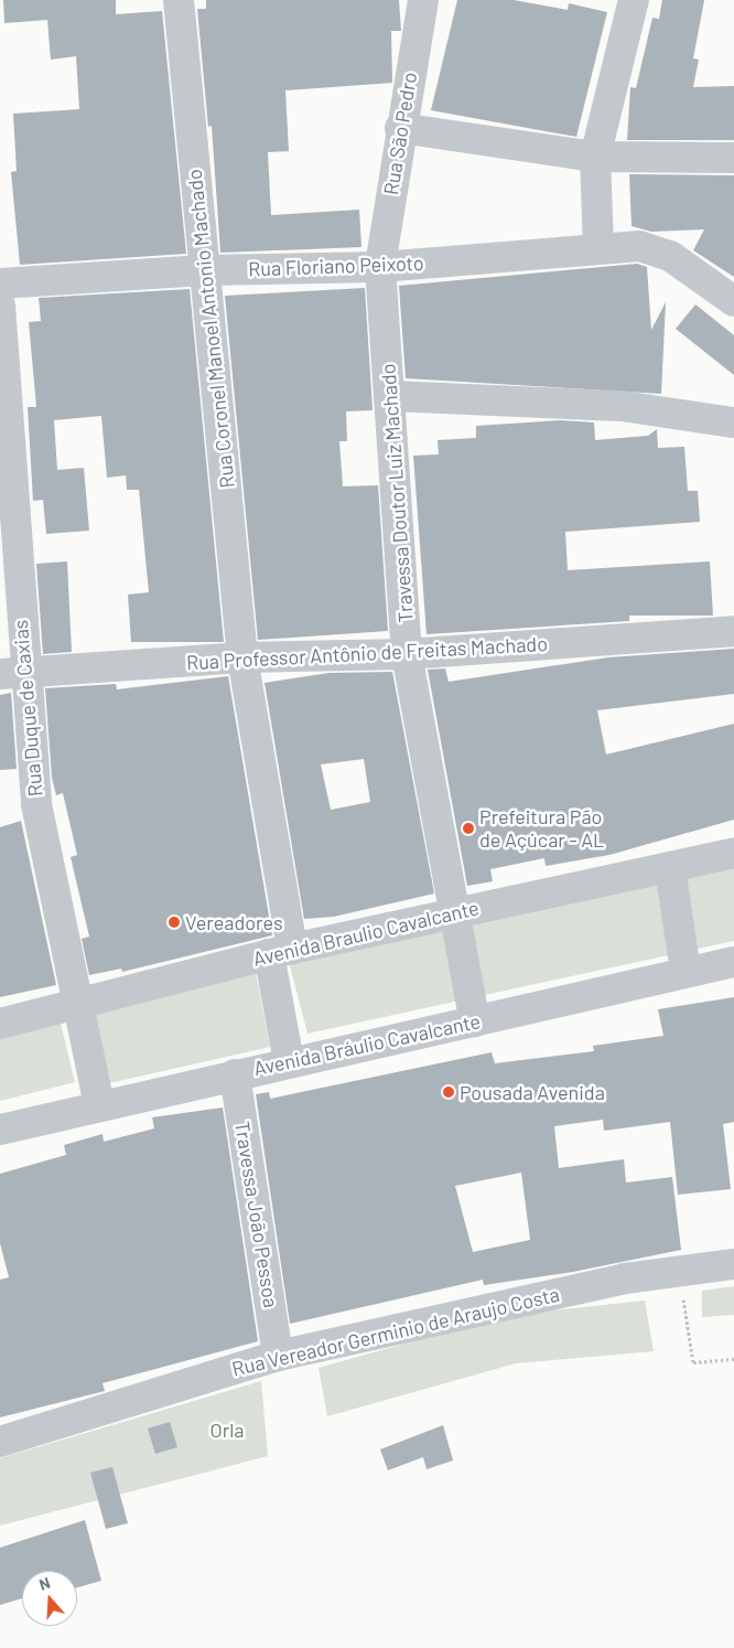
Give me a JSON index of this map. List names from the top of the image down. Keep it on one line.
{"streets":{"street":["Rua São Pedro","Rua Floriano Peixoto","Rua Coronel Manoel Antonio Machado","Travessa Doutor Luiz Machado","Rua Professor Antônio de Freitas Machado","Rua Duque de Caxias","Avenida Braulio Cavalcante","Avenida Bráulio Cavalcante","Travessa João Pessoa","Rua Vereador Germinio de Araujo Costa"]},"crossings":[["Rua São Pedro","Rua Floriano Peixoto"],["Rua São Pedro","Travessa Doutor Luiz Machado"],["Rua Floriano Peixoto","Rua Coronel Manoel Antonio Machado"],["Rua Floriano Peixoto","Travessa Doutor Luiz Machado"],["Rua Coronel Manoel Antonio Machado","Rua Professor Antônio de Freitas Machado"],["Rua Coronel Manoel Antonio Machado","Avenida Braulio Cavalcante"],["Rua Coronel Manoel Antonio Machado","Avenida Bráulio Cavalcante"],["Travessa Doutor Luiz Machado","Rua Professor Antônio de Freitas Machado"],["Travessa Doutor Luiz Machado","Avenida Braulio Cavalcante"],["Travessa Doutor Luiz Machado","Avenida Bráulio Cavalcante"],["Rua Professor Antônio de Freitas Machado","Rua Duque de Caxias"],["Rua Duque de Caxias","Avenida Braulio Cavalcante"],["Rua Duque de Caxias","Avenida Bráulio Cavalcante"],["Avenida Bráulio Cavalcante","Travessa João Pessoa"],["Travessa João Pessoa","Rua Vereador Germinio de Araujo Costa"]],"parks":["Orla"],"places":["Prefeitura Pão de Açúcar - AL","Vereadores","Pousada Avenida"],"north":"top"}
